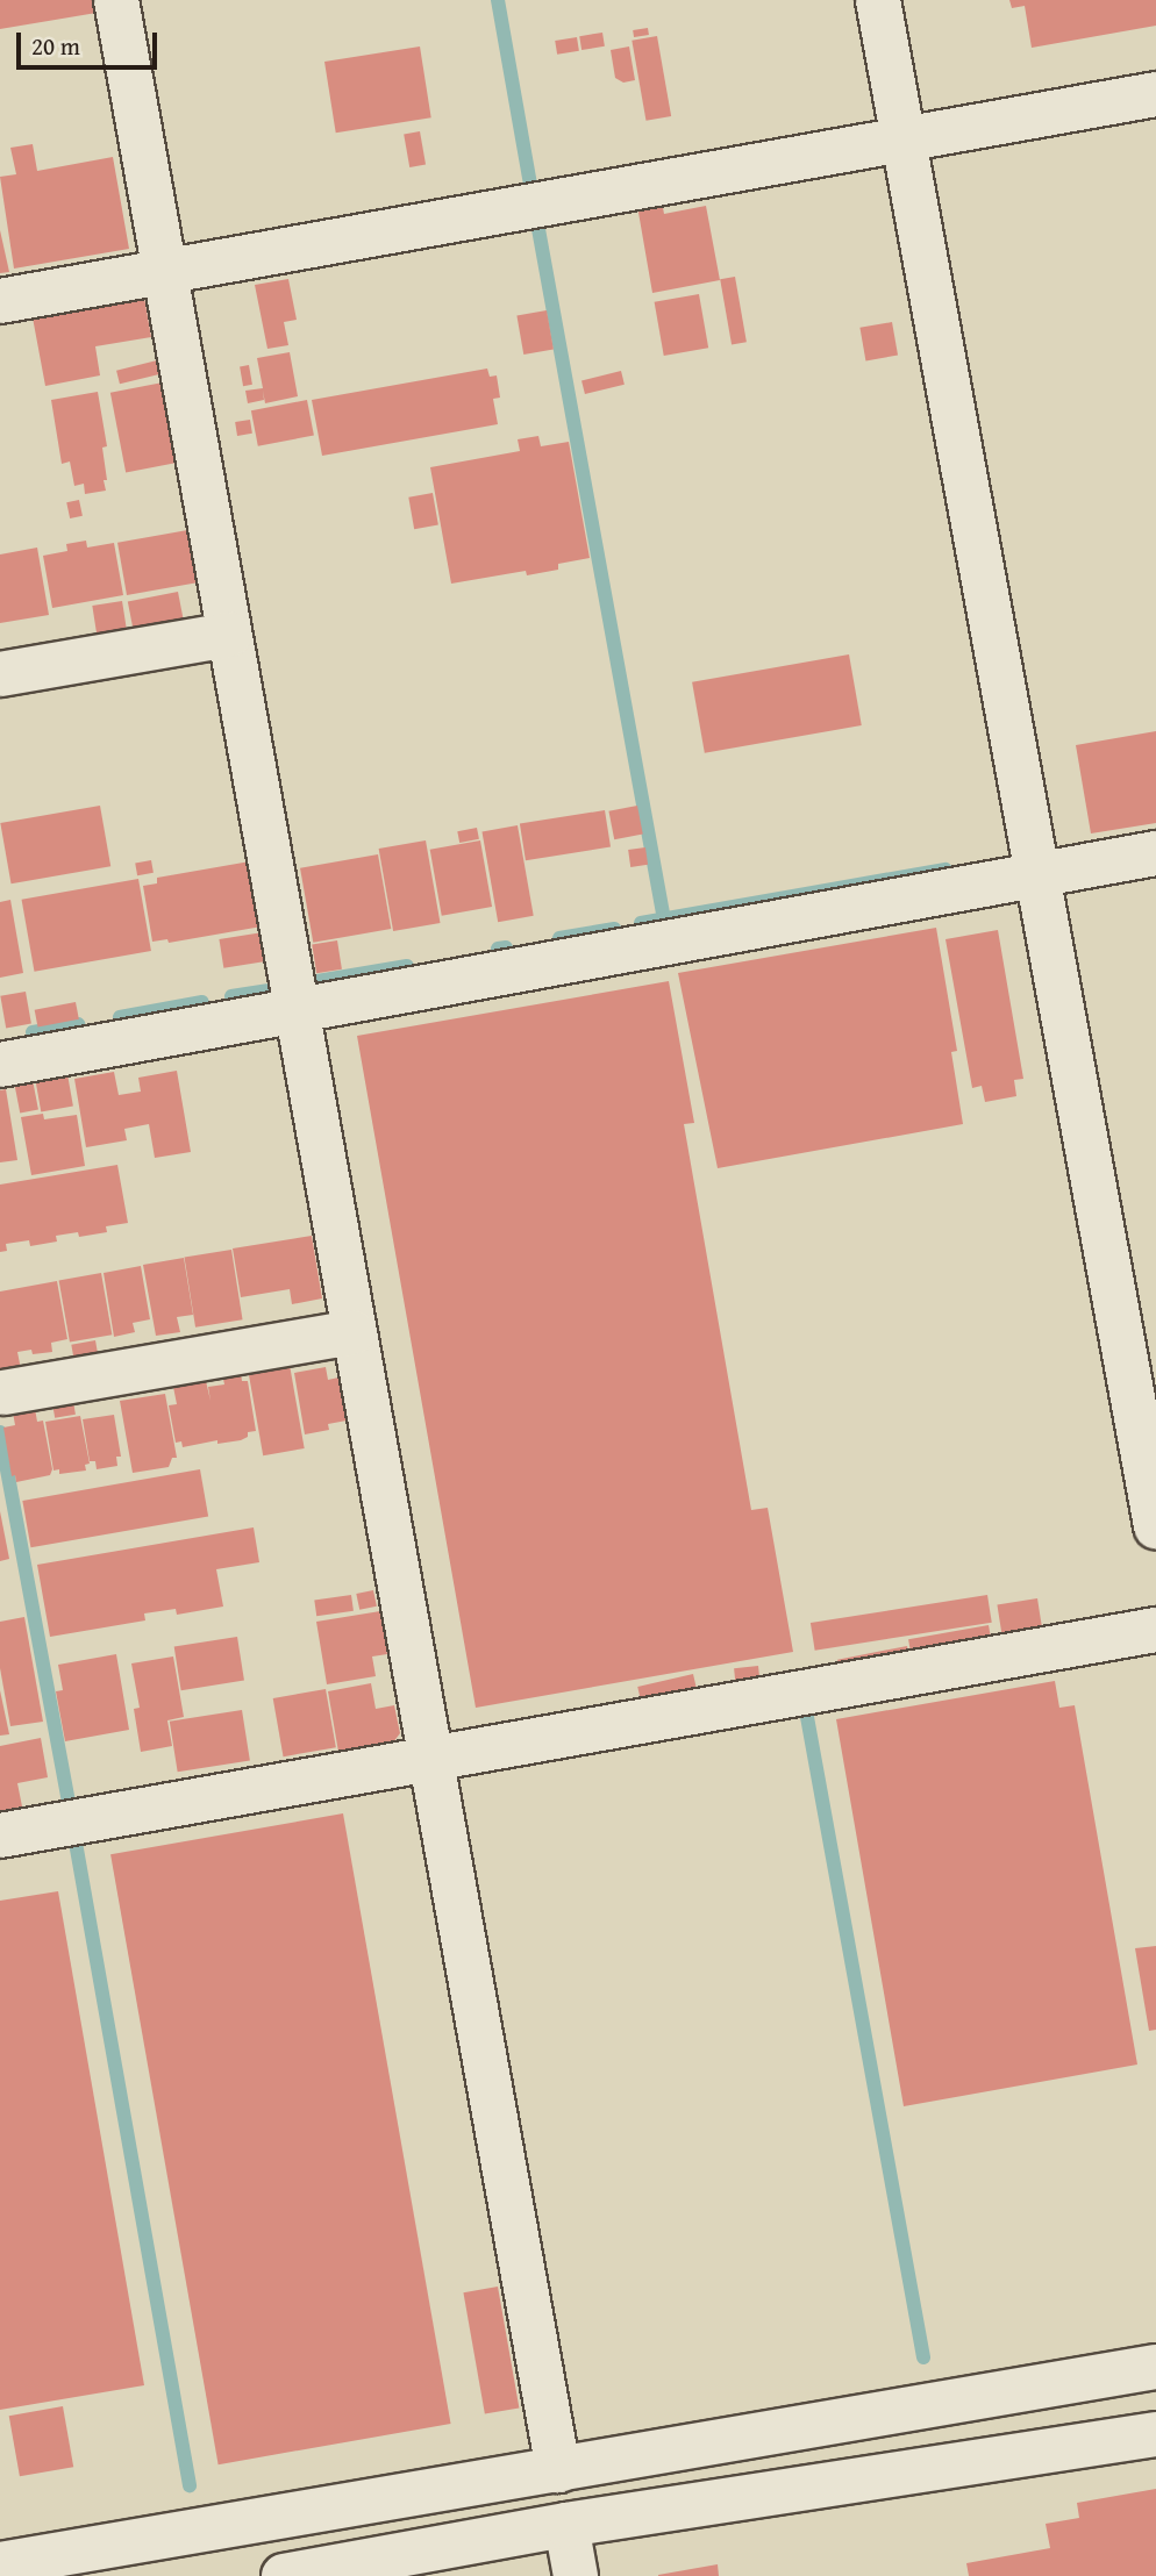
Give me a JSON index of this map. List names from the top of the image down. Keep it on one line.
{"scale_bar":"20 m"}
